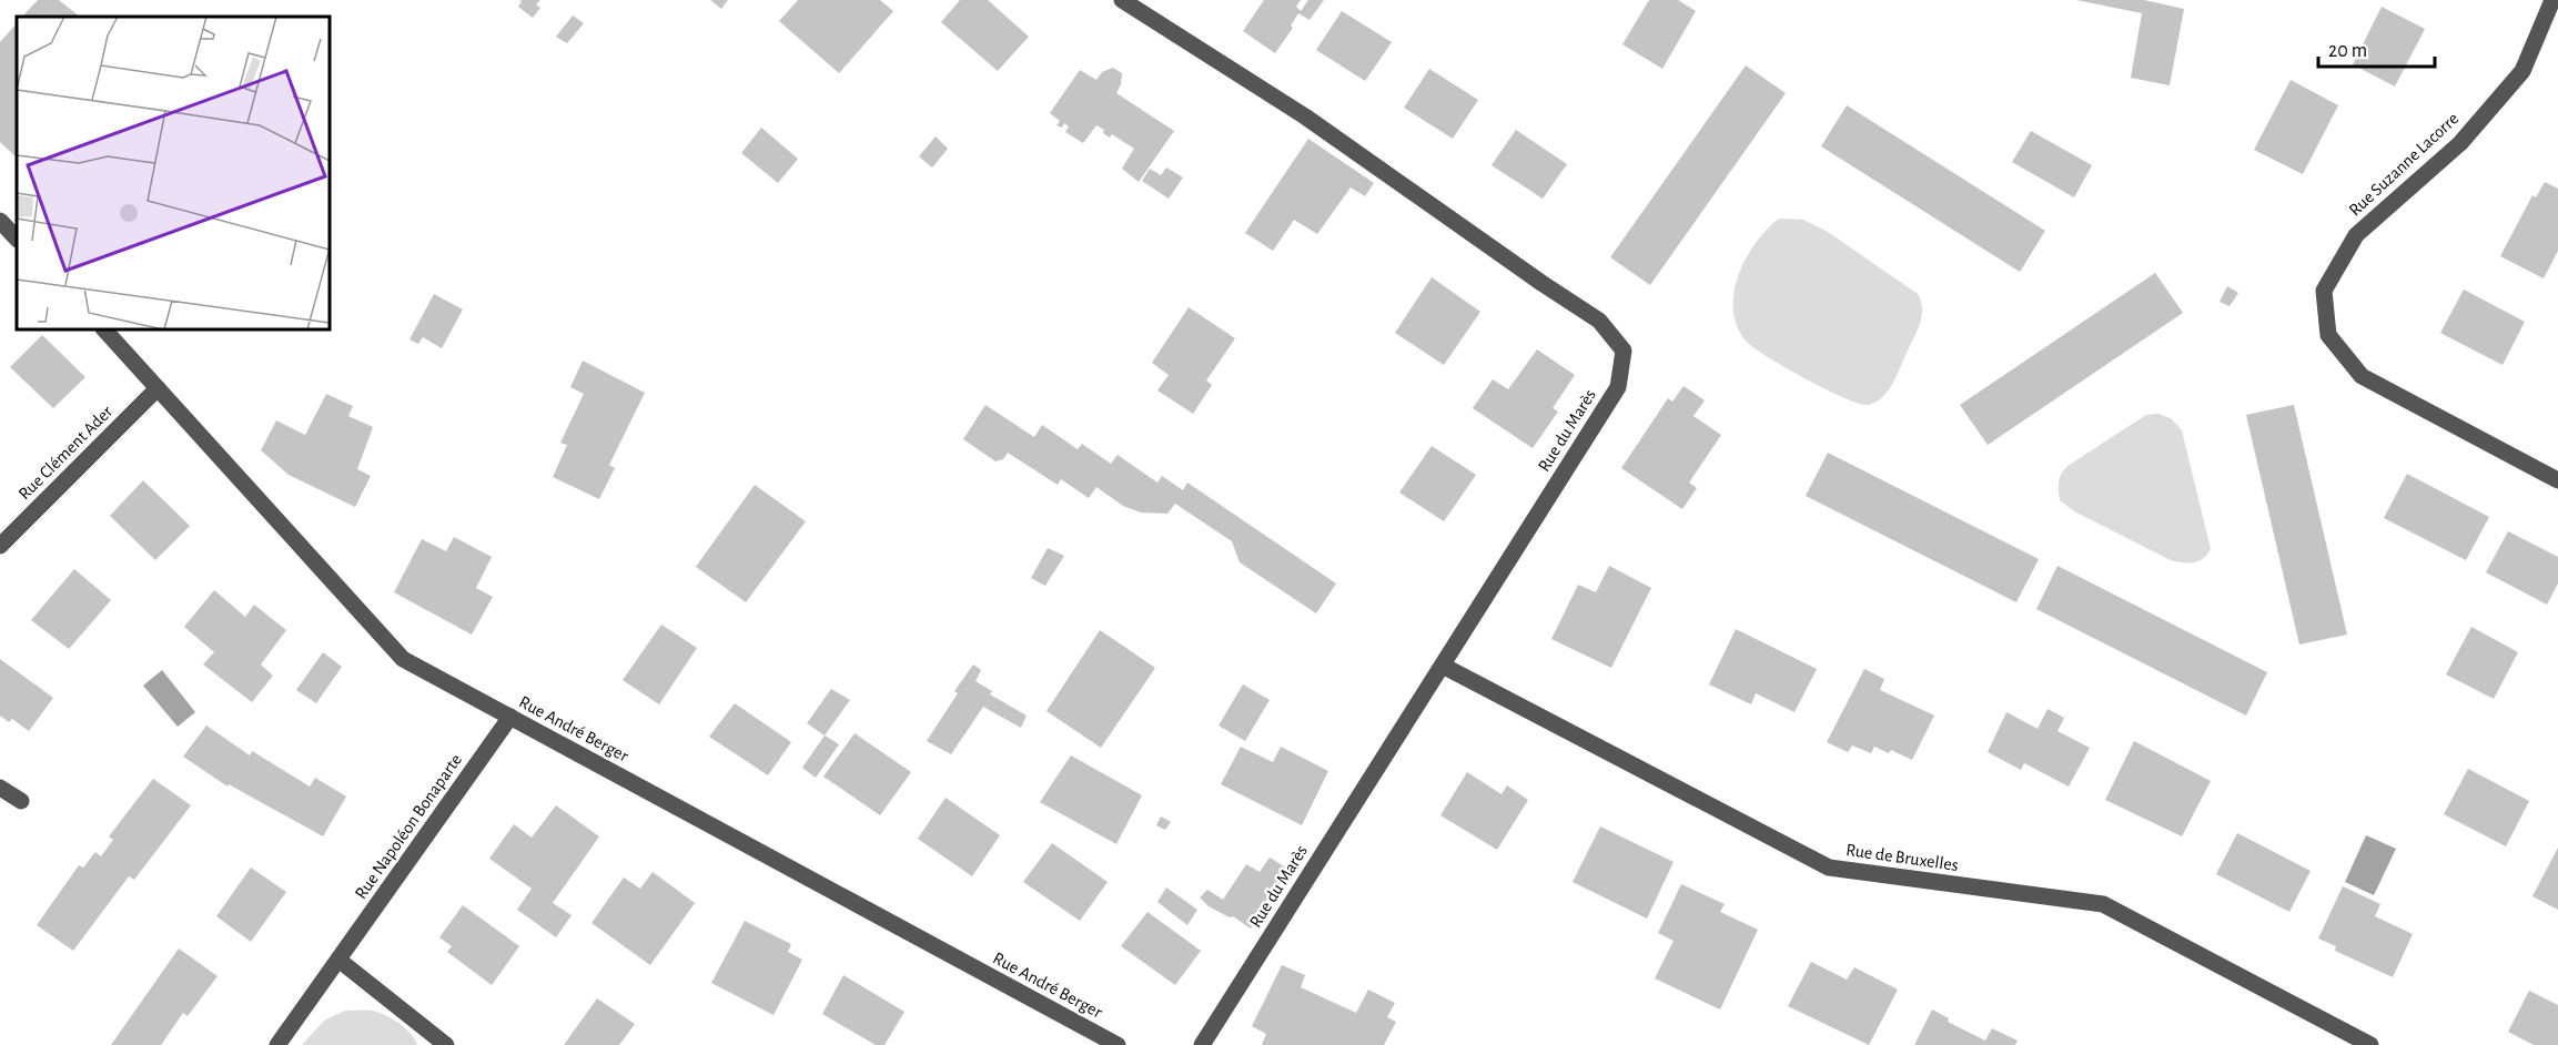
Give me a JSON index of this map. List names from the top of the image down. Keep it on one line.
{"streets":{"street":["Rue Suzanne Lacorre","Rue du Marès","Rue Clément Ader","Rue André Berger","Rue Napoléon Bonaparte","Rue de Bruxelles"]},"crossings":[["Rue du Marès","Rue de Bruxelles"],["Rue Clément Ader","Rue André Berger"],["Rue André Berger","Rue Napoléon Bonaparte"]],"scale_bar":"20 m"}
